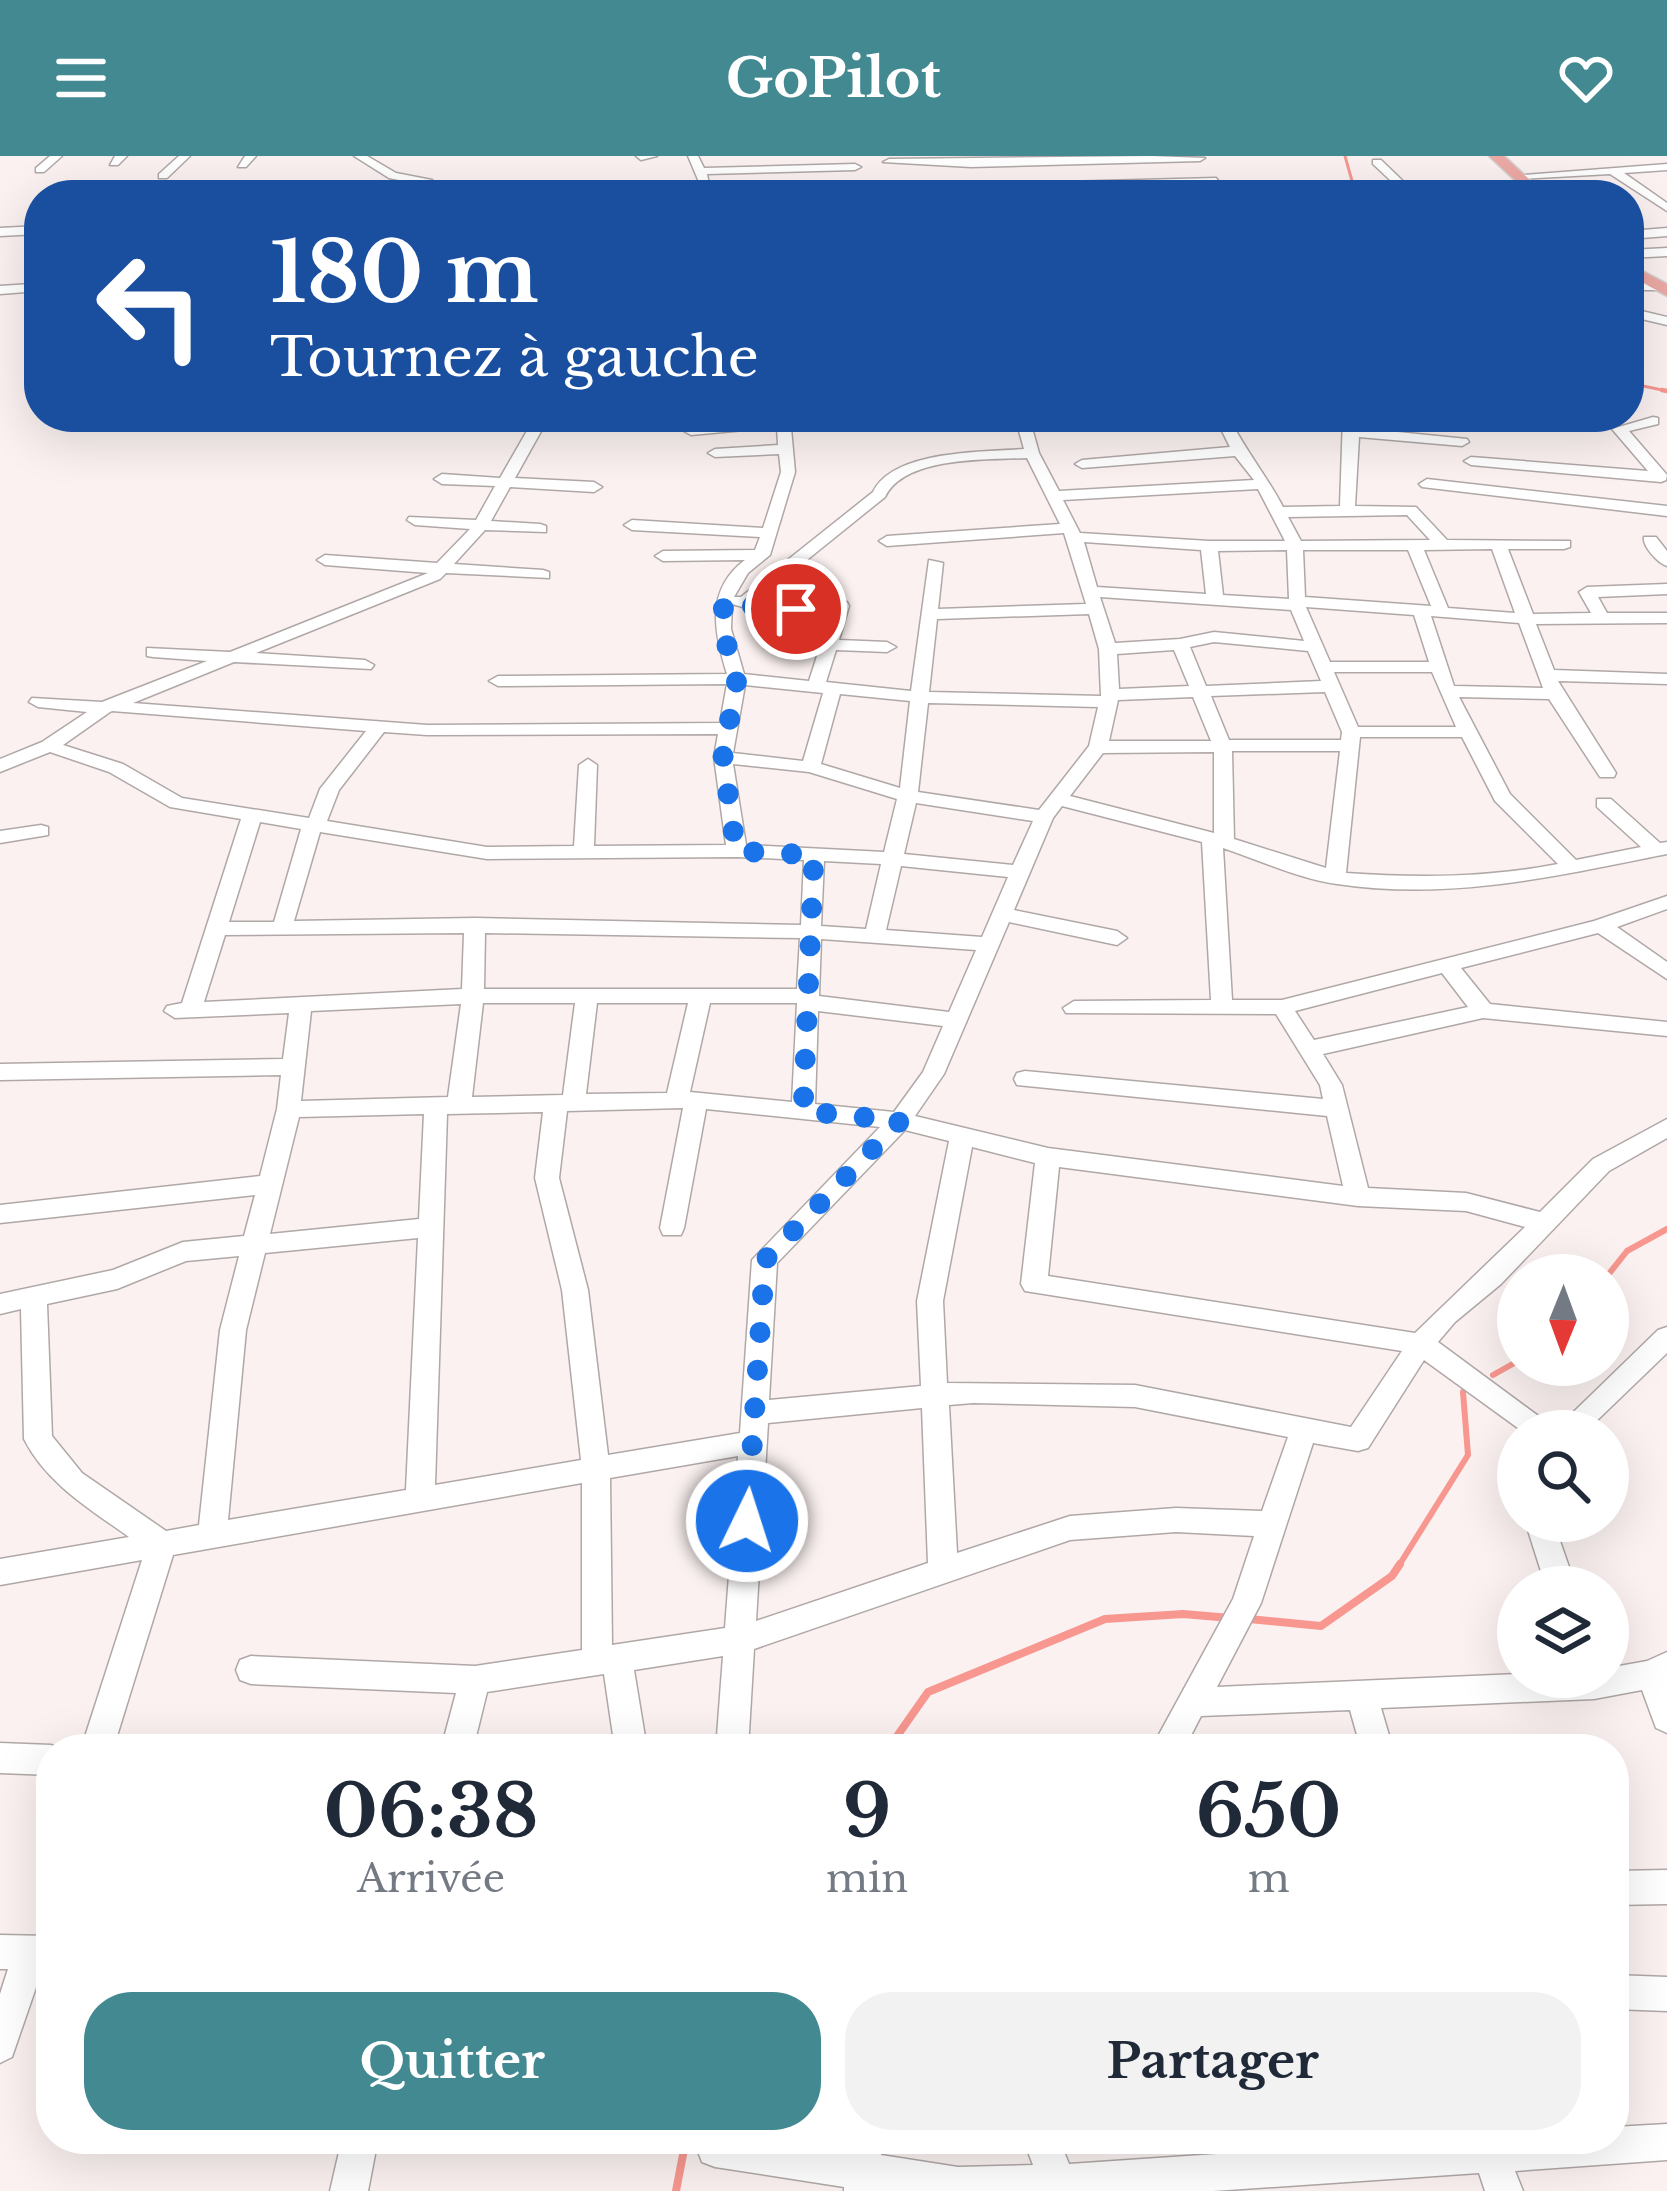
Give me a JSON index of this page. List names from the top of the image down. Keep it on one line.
{"north":"bottom","page":{"header":"GoPilot","turn":["180 m","Tournez à gauche"],"eta":["06:38","Arrivée","9","min","650","m"],"buttons":["Quitter","Partager"]}}
